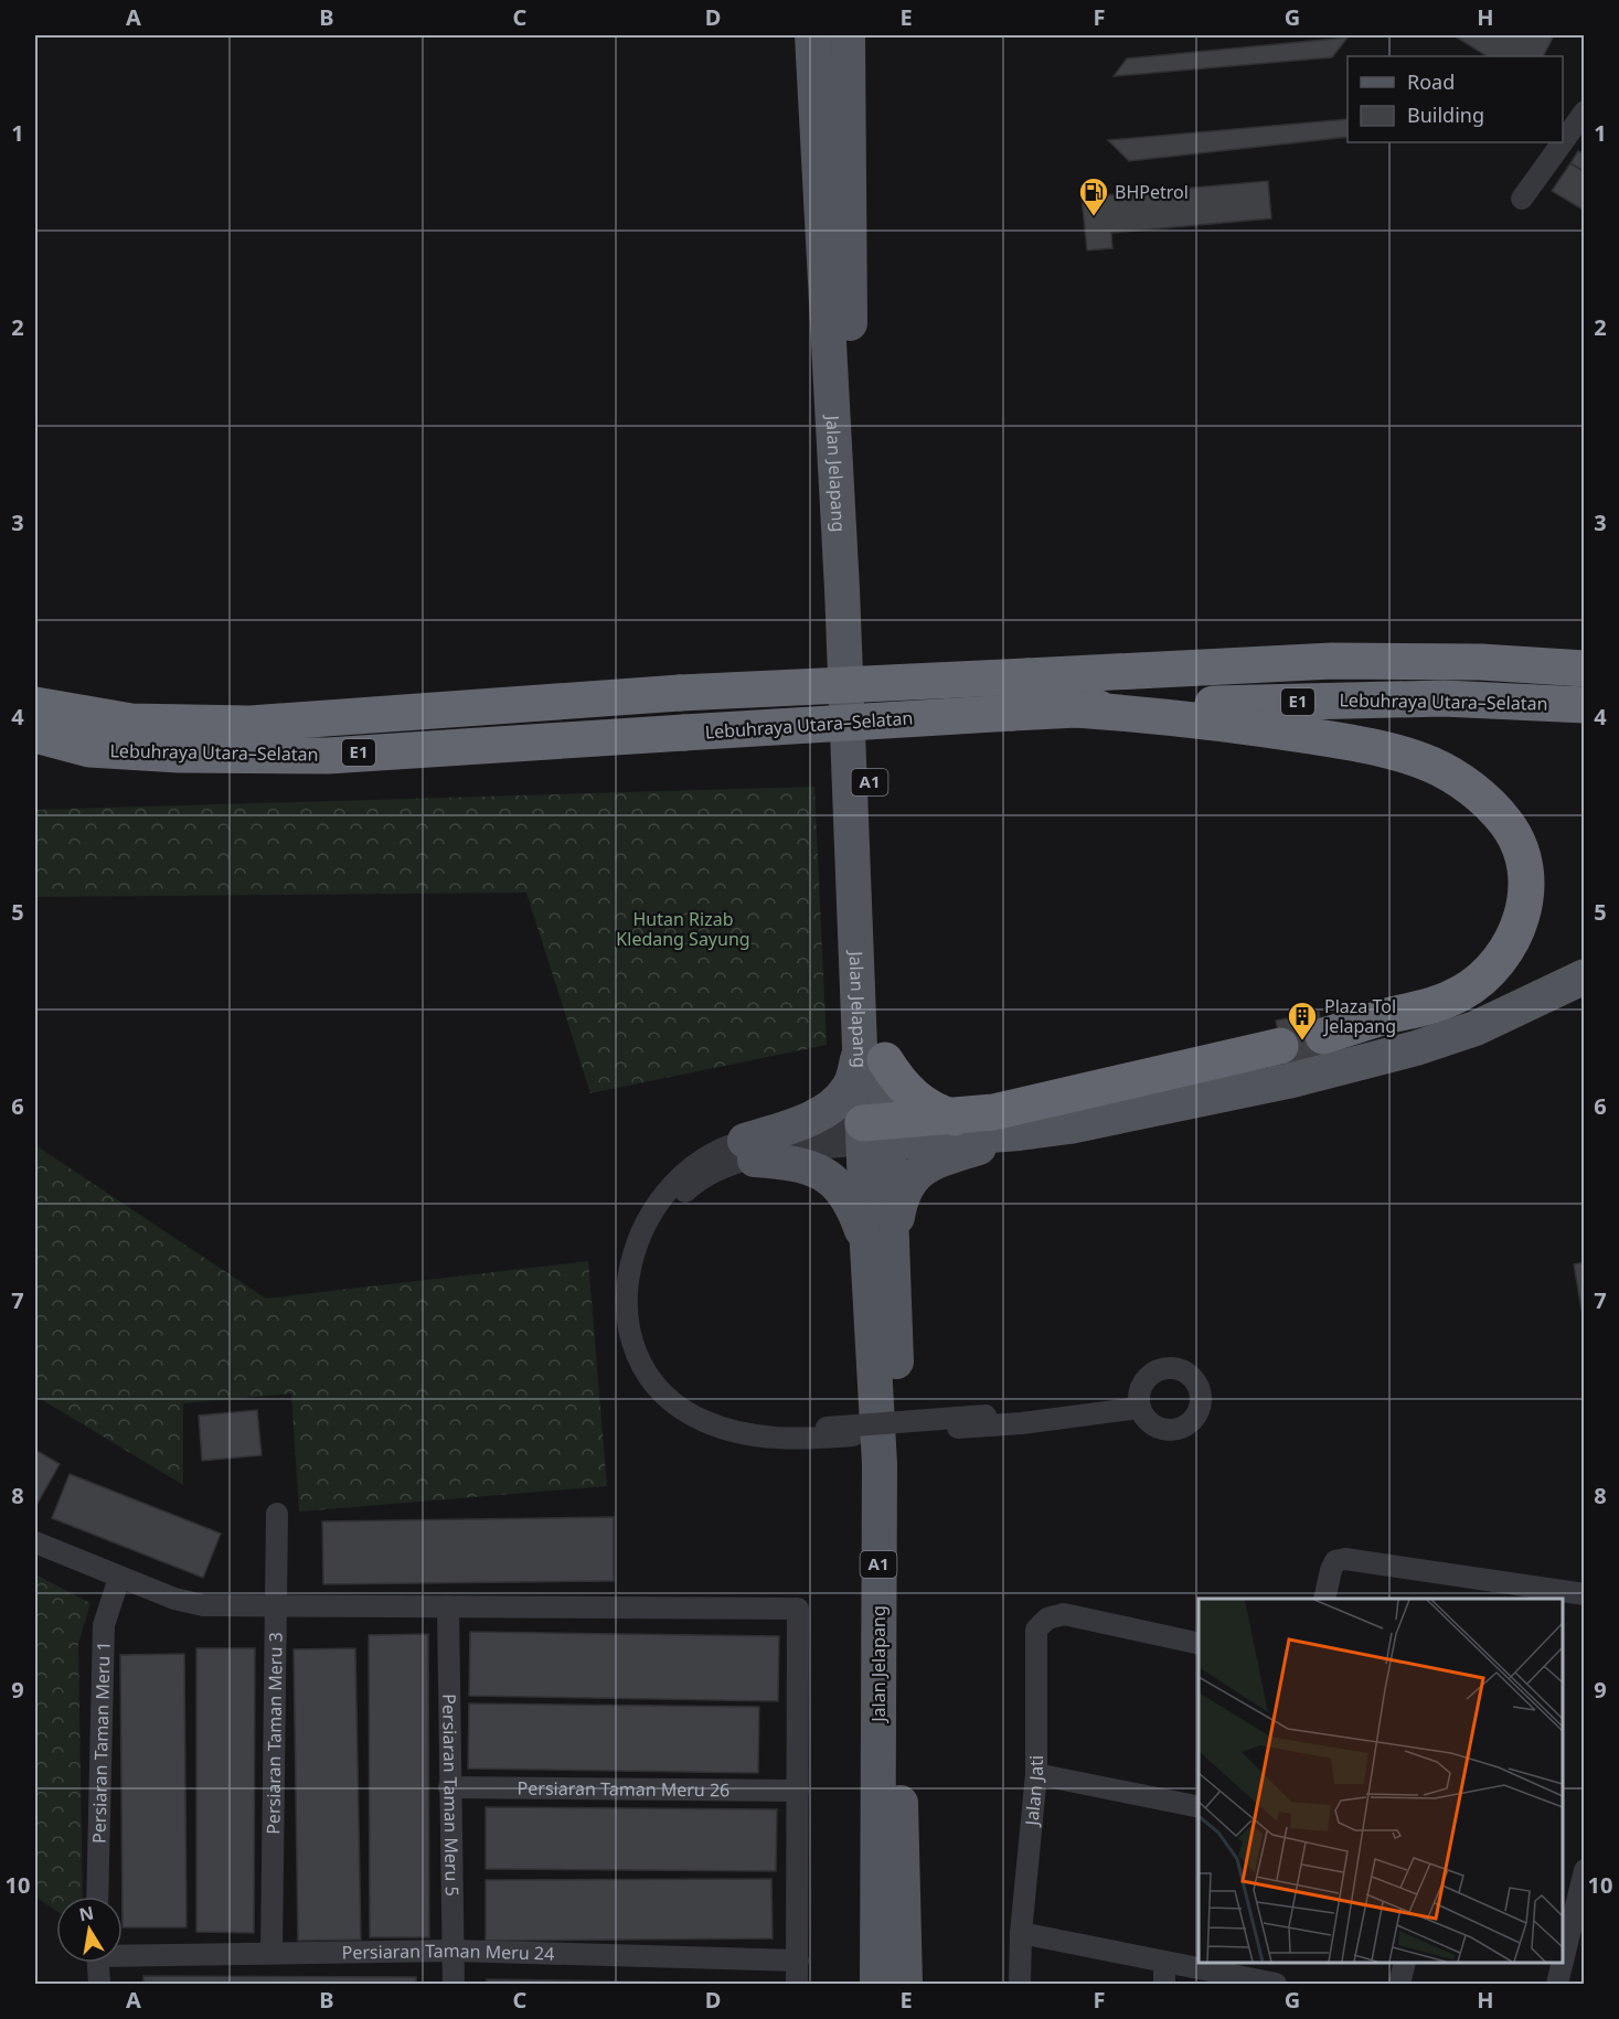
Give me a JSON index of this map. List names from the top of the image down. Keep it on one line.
{"streets":{"highway":["E1","Lebuhraya Utara–Selatan"],"main road":["Jalan Jelapang","A1"],"street":["Persiaran Taman Meru 3","Persiaran Taman Meru 1","Persiaran Taman Meru 26","Jalan Jati","Persiaran Taman Meru 5","Persiaran Taman Meru 24"]},"crossings":[["Persiaran Taman Meru 3","Persiaran Taman Meru 24"],["Persiaran Taman Meru 26","Persiaran Taman Meru 5"],["Persiaran Taman Meru 5","Persiaran Taman Meru 24"]],"parks":["Hutan Rizab Kledang Sayung"],"places":{"fuel station":["BHPetrol"],"building":["Plaza Tol Jelapang"]},"legend":["Road","Building"],"north":"top","grid":{"columns":["A","B","C","D","E","F","G","H"],"rows":["1","2","3","4","5","6","7","8","9","10"]}}
